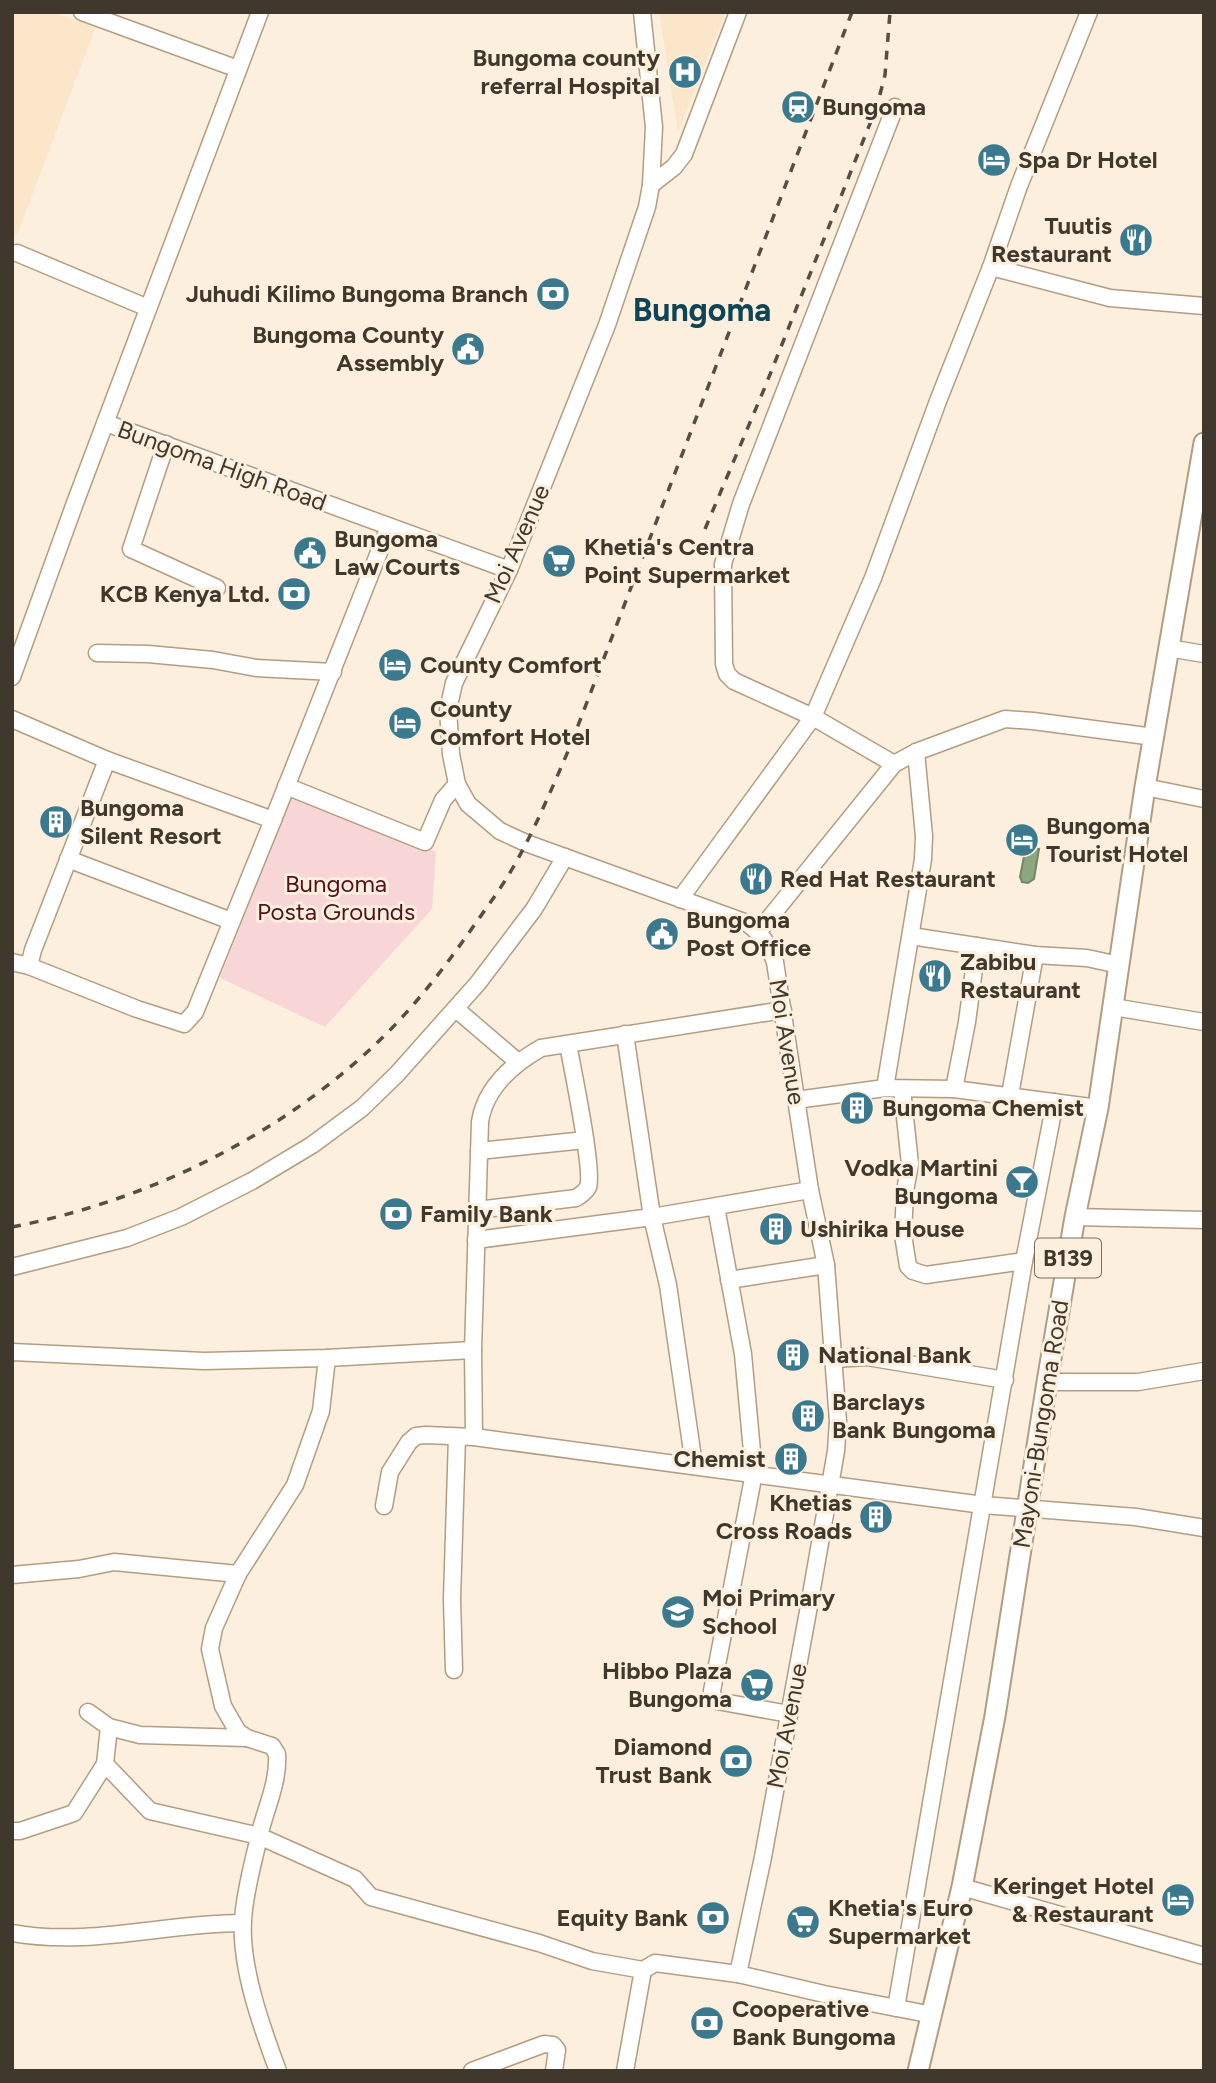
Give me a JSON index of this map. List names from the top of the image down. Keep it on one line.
{"streets":{"main road":["B139","Mayoni-Bungoma Road"],"street":["Bungoma High Road","Moi Avenue"]},"crossings":[["Bungoma High Road","Moi Avenue"]],"districts":["Bungoma"],"parks":["Bungoma Posta Grounds"],"places":{"hospital":["Bungoma county referral Hospital"],"station":["Bungoma"],"hotel":["Spa Dr Hotel","County Comfort","County Comfort Hotel","Bungoma Tourist Hotel","Keringet Hotel & Restaurant"],"restaurant":["Tuutis Restaurant","Red Hat Restaurant","Zabibu Restaurant"],"bank":["Juhudi Kilimo Bungoma Branch","KCB Kenya Ltd.","Family Bank","Diamond Trust Bank","Equity Bank","Cooperative Bank Bungoma"],"public building":["Bungoma County Assembly","Bungoma Law Courts","Bungoma Post Office"],"supermarket":["Khetia's Centra Point Supermarket","Hibbo Plaza Bungoma","Khetia's Euro Supermarket"],"building":["Bungoma Silent Resort","Bungoma Chemist","Ushirika House","National Bank","Barclays Bank Bungoma","Chemist","Khetias Cross Roads"],"bar":["Vodka Martini Bungoma"],"school or university":["Moi Primary School"]}}
